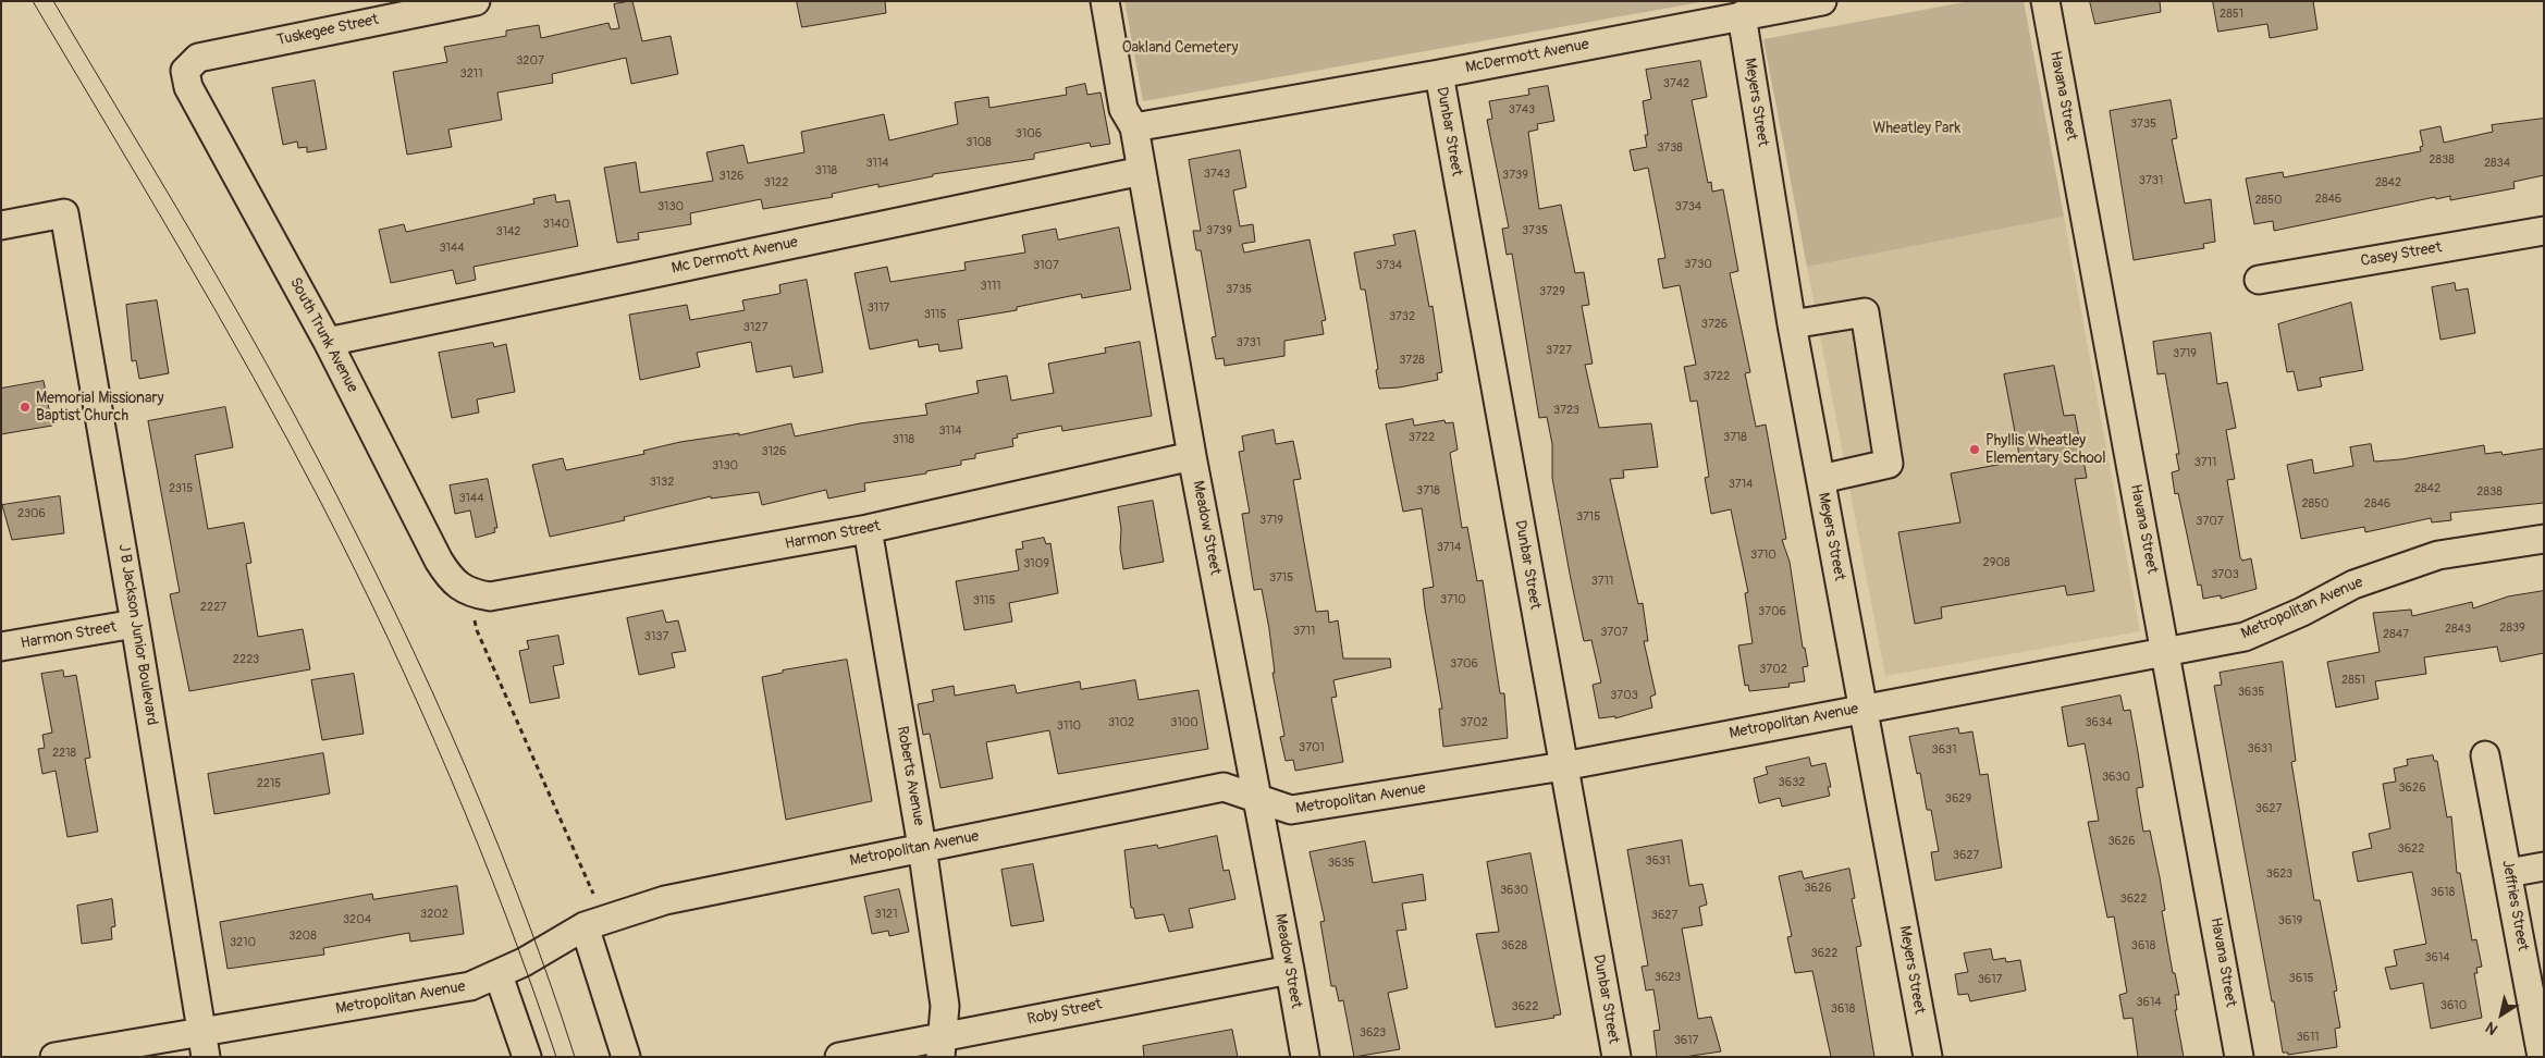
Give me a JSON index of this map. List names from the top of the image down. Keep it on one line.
{"streets":{"street":["Tuskegee Street","McDermott Avenue","Havana Street","Meyers Street","Dunbar Street","Casey Street","Mc Dermott Avenue","South Trunk Avenue","Meadow Street","Harmon Street","Metropolitan Avenue","J B Jackson Junior Boulevard","Roberts Avenue","Jeffries Street","Roby Street"]},"crossings":[["Tuskegee Street","South Trunk Avenue"],["McDermott Avenue","Meyers Street"],["McDermott Avenue","Dunbar Street"],["McDermott Avenue","Meadow Street"],["Havana Street","Metropolitan Avenue"],["Meyers Street","Metropolitan Avenue"],["Dunbar Street","Metropolitan Avenue"],["Mc Dermott Avenue","South Trunk Avenue"],["Mc Dermott Avenue","Meadow Street"],["South Trunk Avenue","Harmon Street"],["Meadow Street","Harmon Street"],["Meadow Street","Metropolitan Avenue"],["Meadow Street","Roby Street"],["Harmon Street","J B Jackson Junior Boulevard"],["Harmon Street","Roberts Avenue"],["Metropolitan Avenue","J B Jackson Junior Boulevard"],["Metropolitan Avenue","Roberts Avenue"],["Roberts Avenue","Roby Street"]],"parks":["Oakland Cemetery","Wheatley Park"],"places":["Memorial Missionary Baptist Church","Phyllis Wheatley Elementary School"],"house_numbers":["2851","3207","3211","3742","3743","3735","3106","3108","3738","2838","3114","2834","3118","3743","3739","3126","3731","3122","2842","2846","2850","3130","3734","3140","3739","3735","3142","3144","3730","3107","3734","3111","3735","3729","3117","3115","3732","3726","3127","3731","3727","3719","3728","3722","3723","3114","3722","3718","3118","3126","3711","3130","3132","3714","2315","2842","3718","2838","3144","2850","2846","2306","3715","3719","3707","3714","3710","2908","3109","3703","3715","3711","3710","3115","2227","3706","2839","2843","3711","3707","2847","3137","2223","3706","3702","2851","3635","3703","3102","3100","3702","3634","3110","3701","3631","3631","2218","3630","3632","2215","3626","3629","3627","3626","3622","3627","3631","3635","3623","3626","3630","3618","3622","3202","3121","3627","3204","3619","3208","3210","3628","3618","3622","3614","3623","3615","3617","3614","3610","3622","3618","3623","3611","3617"],"north":"bottom left"}
